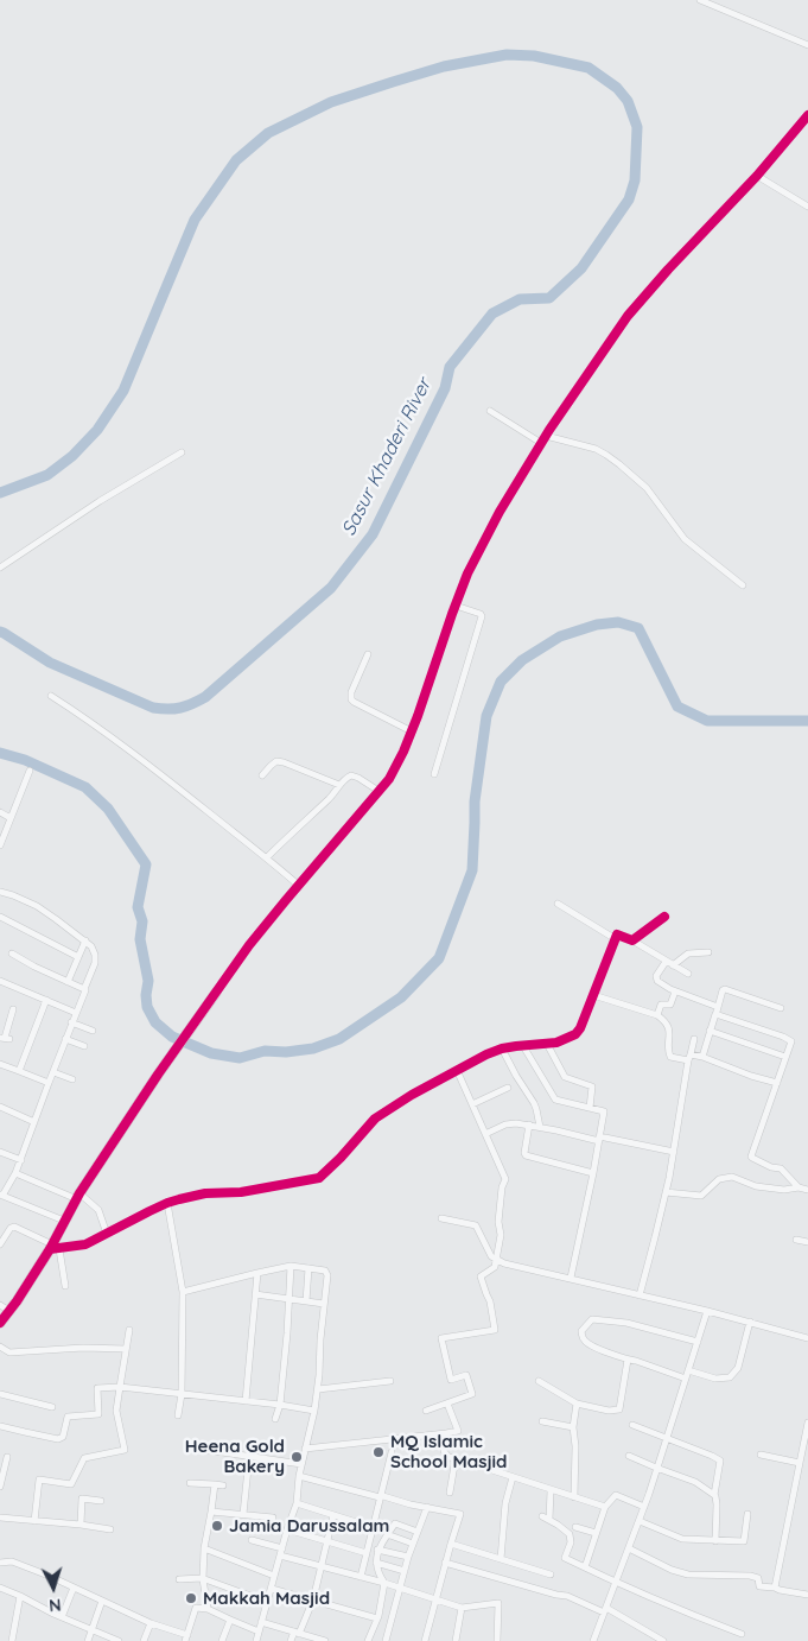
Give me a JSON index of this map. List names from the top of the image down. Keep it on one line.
{"water":["Sasur Khaderi River"],"places":["MQ Islamic School Masjid","Heena Gold Bakery","Jamia Darussalam","Makkah Masjid"],"north":"bottom"}
